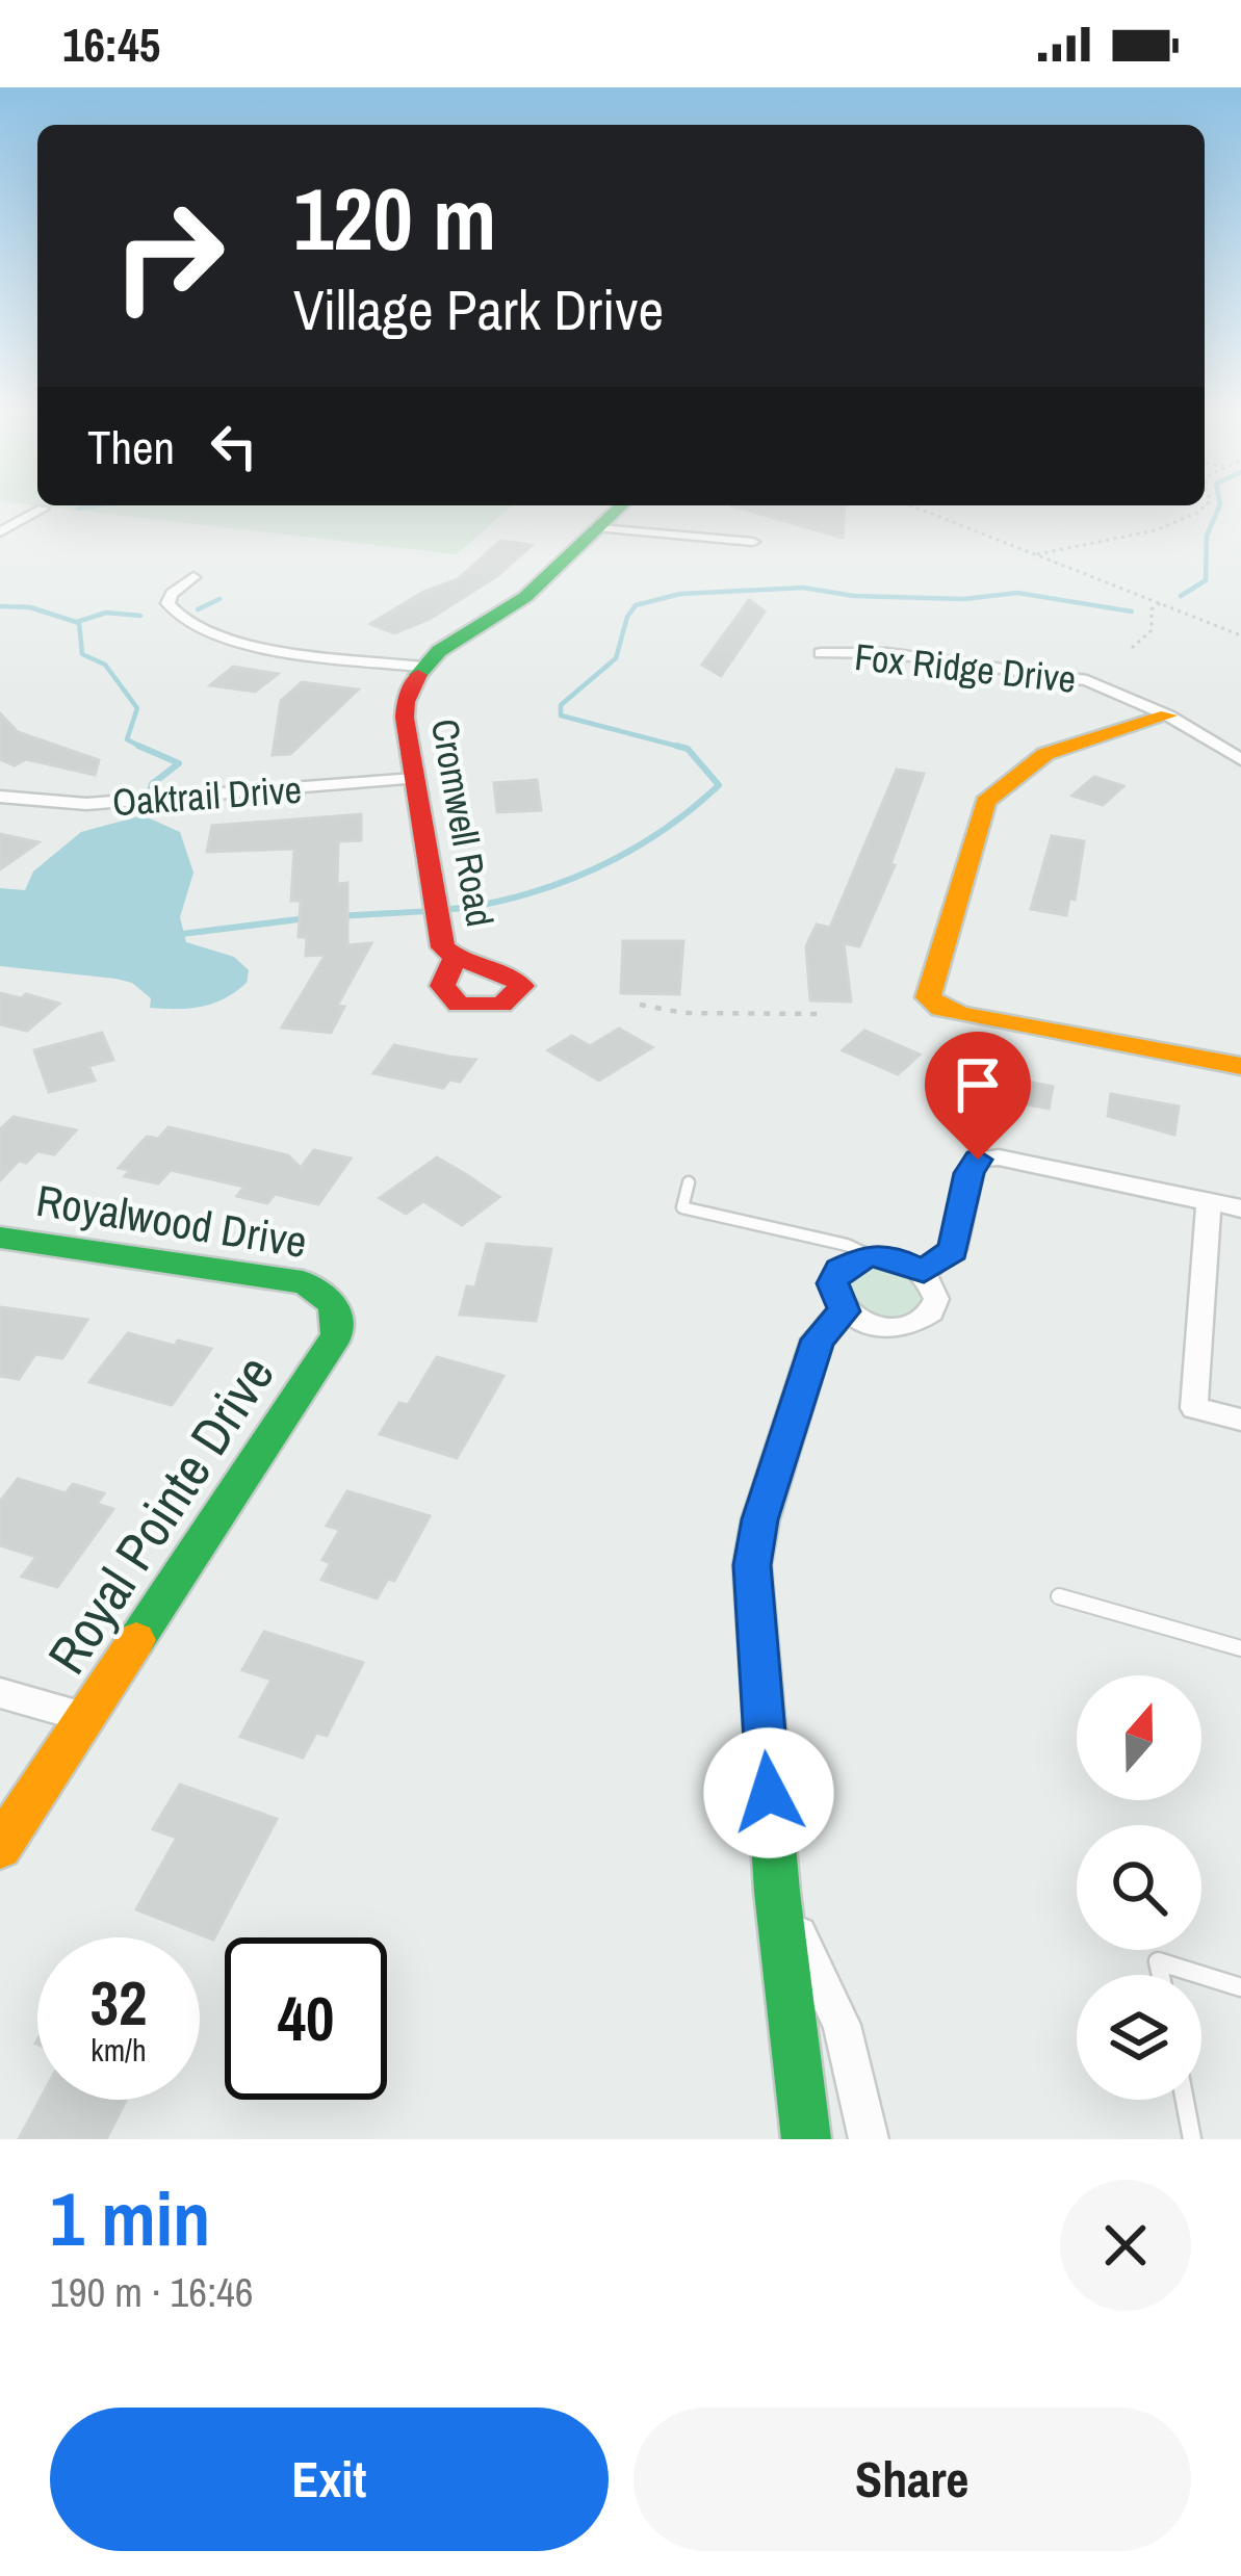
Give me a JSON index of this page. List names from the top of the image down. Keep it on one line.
{"streets":{"street":["Fox Ridge Drive","Oaktrail Drive","Cromwell Road","Royalwood Drive","Royal Pointe Drive"]},"crossings":[["Oaktrail Drive","Cromwell Road"],["Royalwood Drive","Royal Pointe Drive"]],"north":"top","page":{"status":"16:45","turn":["120 m","Village Park Drive"],"then":"Then","speed":"32 km/h","limit":"40","heading":["1 min","190 m · 16:46"],"buttons":["Exit","Share"]}}
